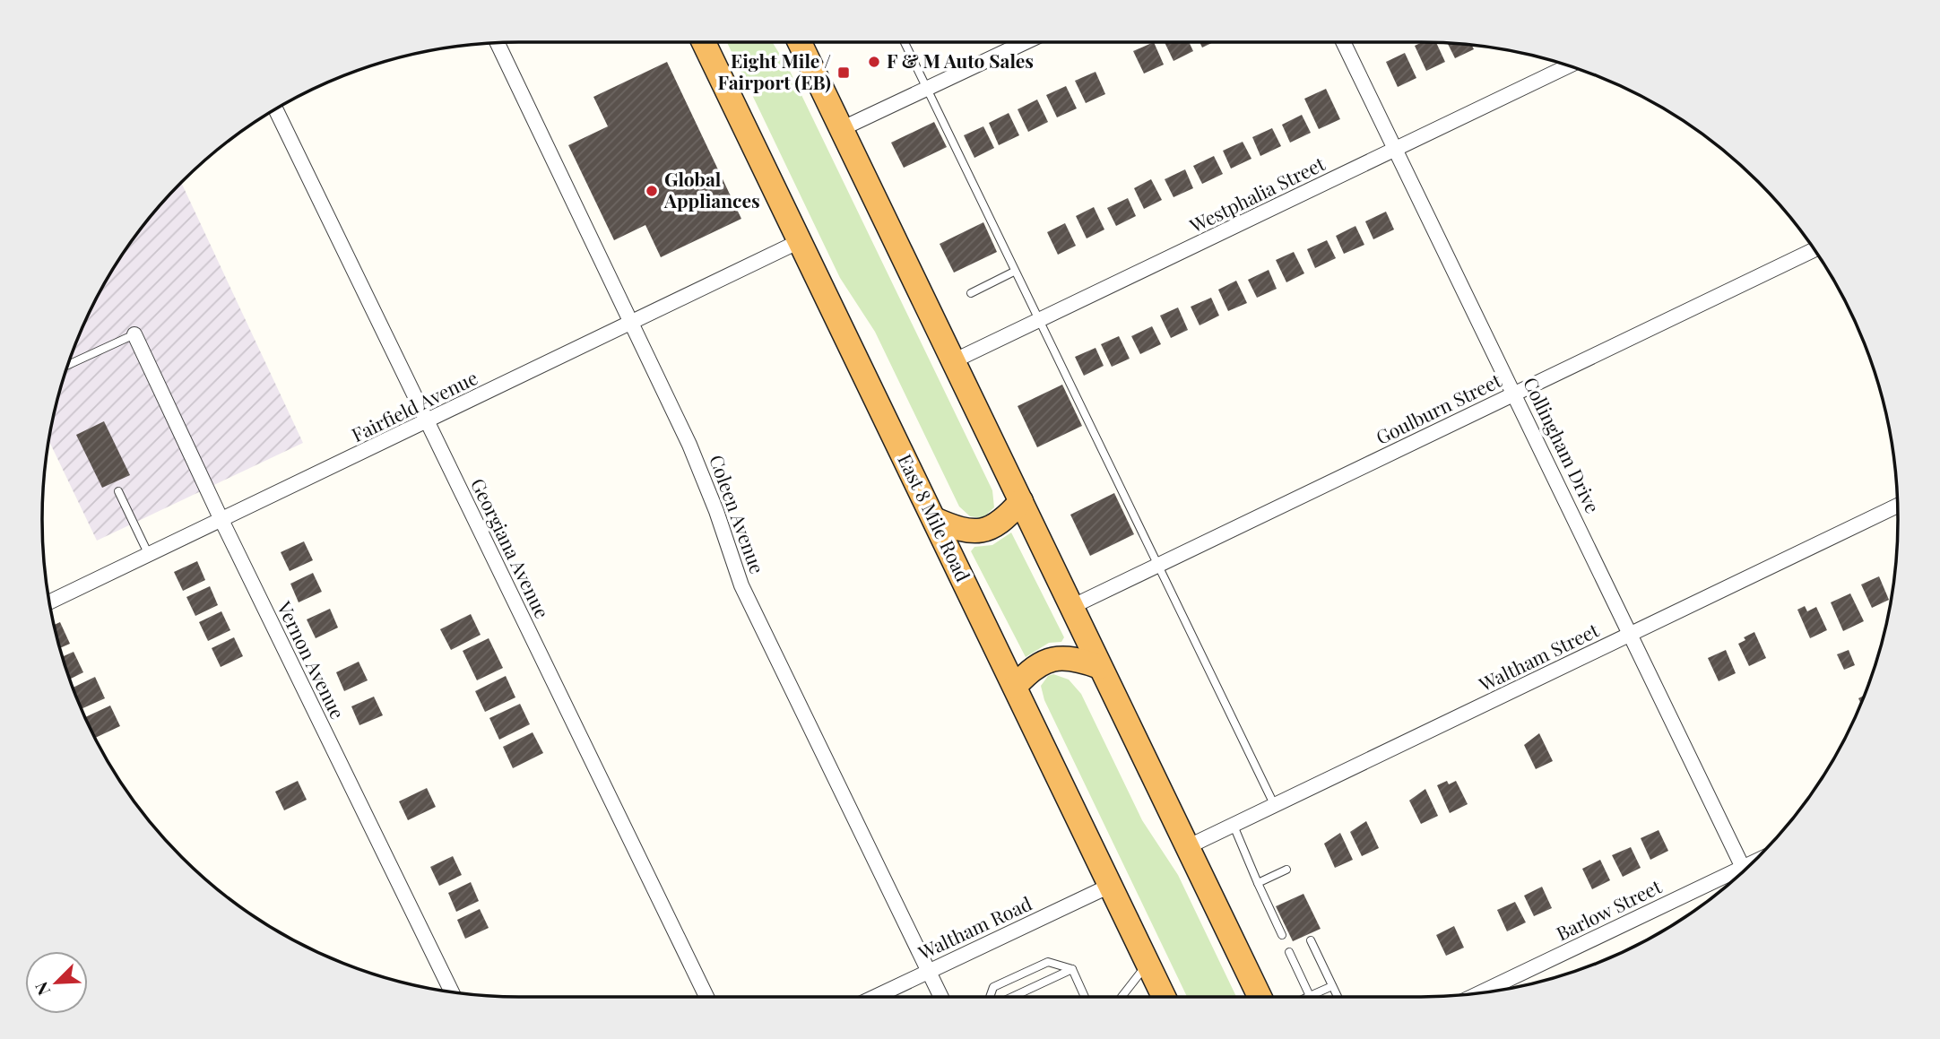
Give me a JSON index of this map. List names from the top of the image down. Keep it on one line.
{"streets":{"highway":["East 8 Mile Road"],"street":["Westphalia Street","Fairfield Avenue","Goulburn Street","Collingham Drive","Coleen Avenue","Georgiana Avenue","Waltham Street","Vernon Avenue","Barlow Street","Waltham Road"]},"crossings":[["Westphalia Street","Collingham Drive"],["Fairfield Avenue","Coleen Avenue"],["Fairfield Avenue","East 8 Mile Road"],["Fairfield Avenue","Georgiana Avenue"],["Fairfield Avenue","Vernon Avenue"],["Goulburn Street","Collingham Drive"],["Collingham Drive","Waltham Street"],["Coleen Avenue","Waltham Road"],["East 8 Mile Road","Waltham Road"]],"places":{"other":["F & M Auto Sales","Global Appliances"],"transit":["Eight Mile / Fairport (EB)"]},"north":"bottom left"}
